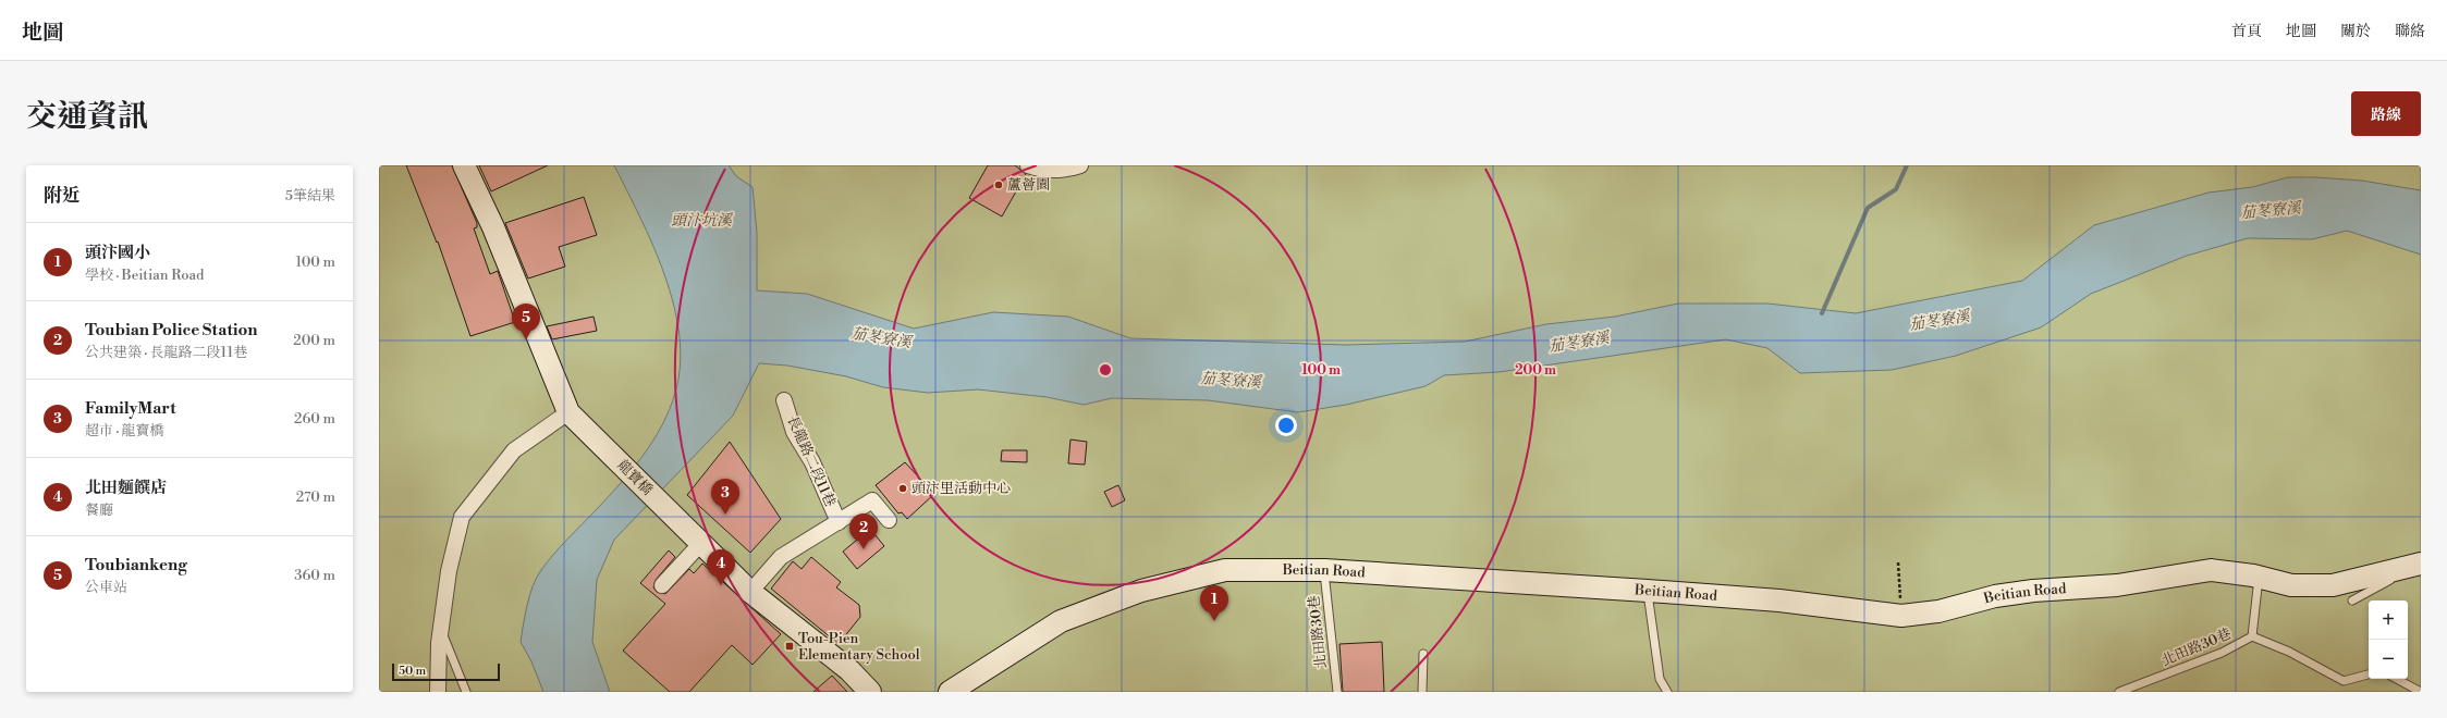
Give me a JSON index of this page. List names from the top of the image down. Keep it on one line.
{"streets":{"street":["長龍路二段11巷","龍寶橋","Beitian Road"],"lane":["北田路30巷"]},"crossings":[["長龍路二段11巷","龍寶橋"],["Beitian Road","北田路30巷"]],"water":["茄苳寮溪","頭汴坑溪"],"places":{"other":["蘆薈園","頭汴里活動中心"],"transit":["Tou-Pien Elementary School"]},"scale_bar":"50 m","page":{"header":"地圖","nav":["首頁","地圖","關於","聯絡"],"title":"交通資訊","buttons":"路線","heading":["附近","5筆結果"],"list":[{"mark":"1","name":"頭汴國小","note":"學校 · Beitian Road","value":"100 m"},{"mark":"2","name":"Toubian Police Station","note":"公共建築 · 長龍路二段11巷","value":"200 m"},{"mark":"3","name":"FamilyMart","note":"超市 · 龍寶橋","value":"260 m"},{"mark":"4","name":"北田麵饌店","note":"餐廳","value":"270 m"},{"mark":"5","name":"Toubiankeng","note":"公車站","value":"360 m"}],"pins":["5","3","2","4","1"],"map_buttons":["+","−"],"scale":"50 m"},"rings":["100 m","200 m"]}
